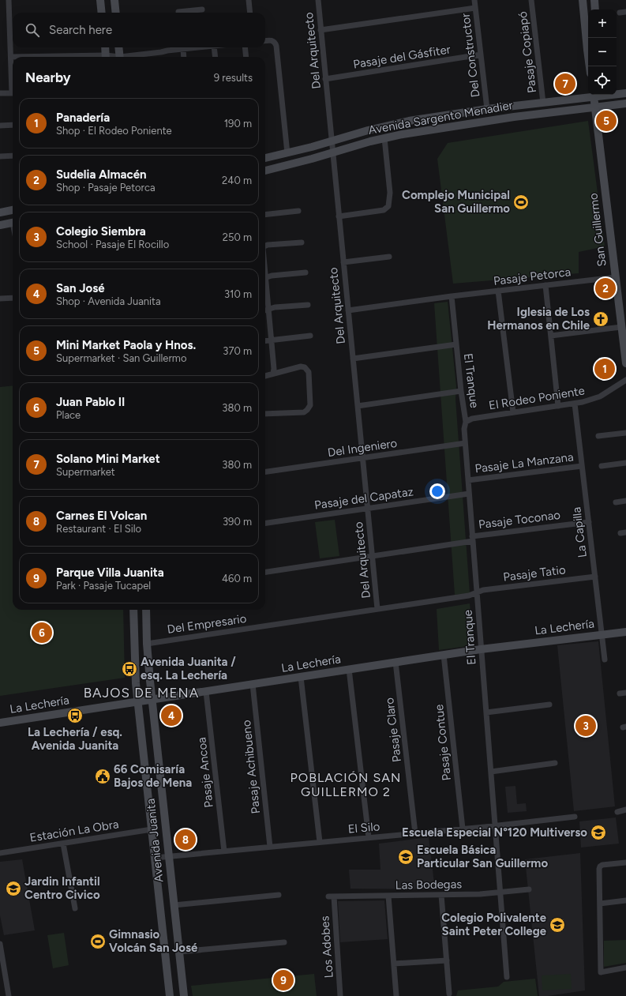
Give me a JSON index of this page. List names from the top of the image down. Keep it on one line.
{"streets":{"street":["Del Arquitecto","Pasaje Copiapó","Del Constructor","Pasaje del Gásfiter","Avenida Sargento Menadier","San Guillermo","Pasaje Petorca","El Tranque","El Rodeo Poniente","Del Ingeniero","Pasaje La Manzana","Pasaje del Capataz","Pasaje Toconao","La Capilla","Pasaje Tatio","Del Empresario","La Lechería","Pasaje Claro","Pasaje Contue","Pasaje Achibueno","Pasaje Ancoa","El Silo","Estación La Obra","Avenida Juanita","Las Bodegas","Los Adobes"]},"crossings":[["Del Arquitecto","Pasaje del Gásfiter"],["Del Arquitecto","Avenida Sargento Menadier"],["Del Arquitecto","Pasaje Petorca"],["Del Arquitecto","Del Ingeniero"],["Del Arquitecto","Pasaje del Capataz"],["Del Arquitecto","Pasaje Toconao"],["Del Arquitecto","Del Empresario"],["Pasaje Copiapó","Avenida Sargento Menadier"],["Del Constructor","Pasaje del Gásfiter"],["Del Constructor","Avenida Sargento Menadier"],["Avenida Sargento Menadier","San Guillermo"],["San Guillermo","Pasaje Petorca"],["Pasaje Petorca","El Tranque"],["El Tranque","El Rodeo Poniente"],["El Tranque","Del Ingeniero"],["El Tranque","Pasaje La Manzana"],["El Tranque","Pasaje del Capataz"],["El Tranque","Pasaje Toconao"],["El Tranque","Pasaje Tatio"],["El Tranque","Del Empresario"],["El Tranque","La Lechería"],["El Tranque","El Silo"],["El Tranque","Las Bodegas"],["El Rodeo Poniente","La Capilla"],["Pasaje La Manzana","La Capilla"],["Pasaje Toconao","La Capilla"],["La Capilla","Pasaje Tatio"],["La Capilla","La Lechería"],["Pasaje Tatio","Del Empresario"],["Del Empresario","Avenida Juanita"],["La Lechería","Pasaje Claro"],["La Lechería","Pasaje Contue"],["La Lechería","Pasaje Achibueno"],["La Lechería","Pasaje Ancoa"],["La Lechería","Avenida Juanita"],["Pasaje Claro","El Silo"],["Pasaje Contue","El Silo"],["Pasaje Achibueno","El Silo"],["Pasaje Ancoa","El Silo"],["El Silo","Avenida Juanita"],["Estación La Obra","Avenida Juanita"],["Las Bodegas","Los Adobes"]],"districts":["BAJOS DE MENA","POBLACIÓN SAN GUILLERMO 2"],"places":{"sports":["Complejo Municipal San Guillermo","Gimnasio Volcán San José"],"church":["Iglesia de Los Hermanos en Chile"],"bus stop":["Avenida Juanita / esq. La Lechería","La Lechería / esq. Avenida Juanita"],"public building":["66 Comisaría Bajos de Mena"],"school or university":["Escuela Especial N°120 Multiverso","Escuela Básica Particular San Guillermo","Jardin Infantil Centro Civico","Colegio Polivalente Saint Peter College"]},"page":{"map_buttons":["+","−"],"search":"Search here","heading":["Nearby","9 results"],"pins":["7","5","2","1","6","4","3","8","9"],"list":[{"mark":"1","name":"Panadería","note":"Shop · El Rodeo Poniente","value":"190 m"},{"mark":"2","name":"Sudelia Almacén","note":"Shop · Pasaje Petorca","value":"240 m"},{"mark":"3","name":"Colegio Siembra","note":"School · Pasaje El Rocillo","value":"250 m"},{"mark":"4","name":"San José","note":"Shop · Avenida Juanita","value":"310 m"},{"mark":"5","name":"Mini Market Paola y Hnos.","note":"Supermarket · San Guillermo","value":"370 m"},{"mark":"6","name":"Juan Pablo II","note":"Place","value":"380 m"},{"mark":"7","name":"Solano Mini Market","note":"Supermarket","value":"380 m"},{"mark":"8","name":"Carnes El Volcan","note":"Restaurant · El Silo","value":"390 m"},{"mark":"9","name":"Parque Villa Juanita","note":"Park · Pasaje Tucapel","value":"460 m"}]}}
